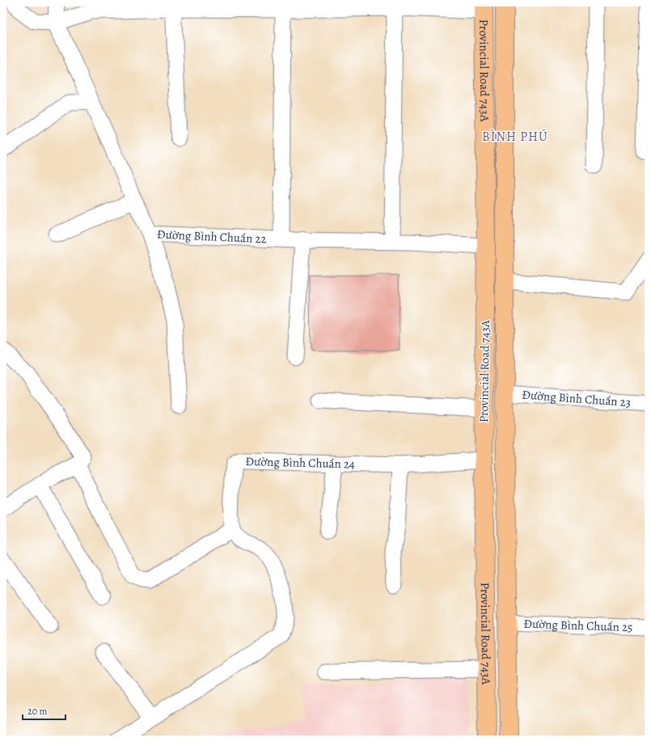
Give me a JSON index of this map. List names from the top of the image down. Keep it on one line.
{"streets":{"main road":["Provincial Road 743A"],"street":["Đường Bình Chuẩn 22","Đường Bình Chuẩn 23","Đường Bình Chuẩn 24","Đường Bình Chuẩn 25"]},"crossings":[["Provincial Road 743A","Đường Bình Chuẩn 22"],["Provincial Road 743A","Đường Bình Chuẩn 23"],["Provincial Road 743A","Đường Bình Chuẩn 24"],["Provincial Road 743A","Đường Bình Chuẩn 25"]],"districts":["BÌNH PHÚ"],"scale_bar":"20 m"}
